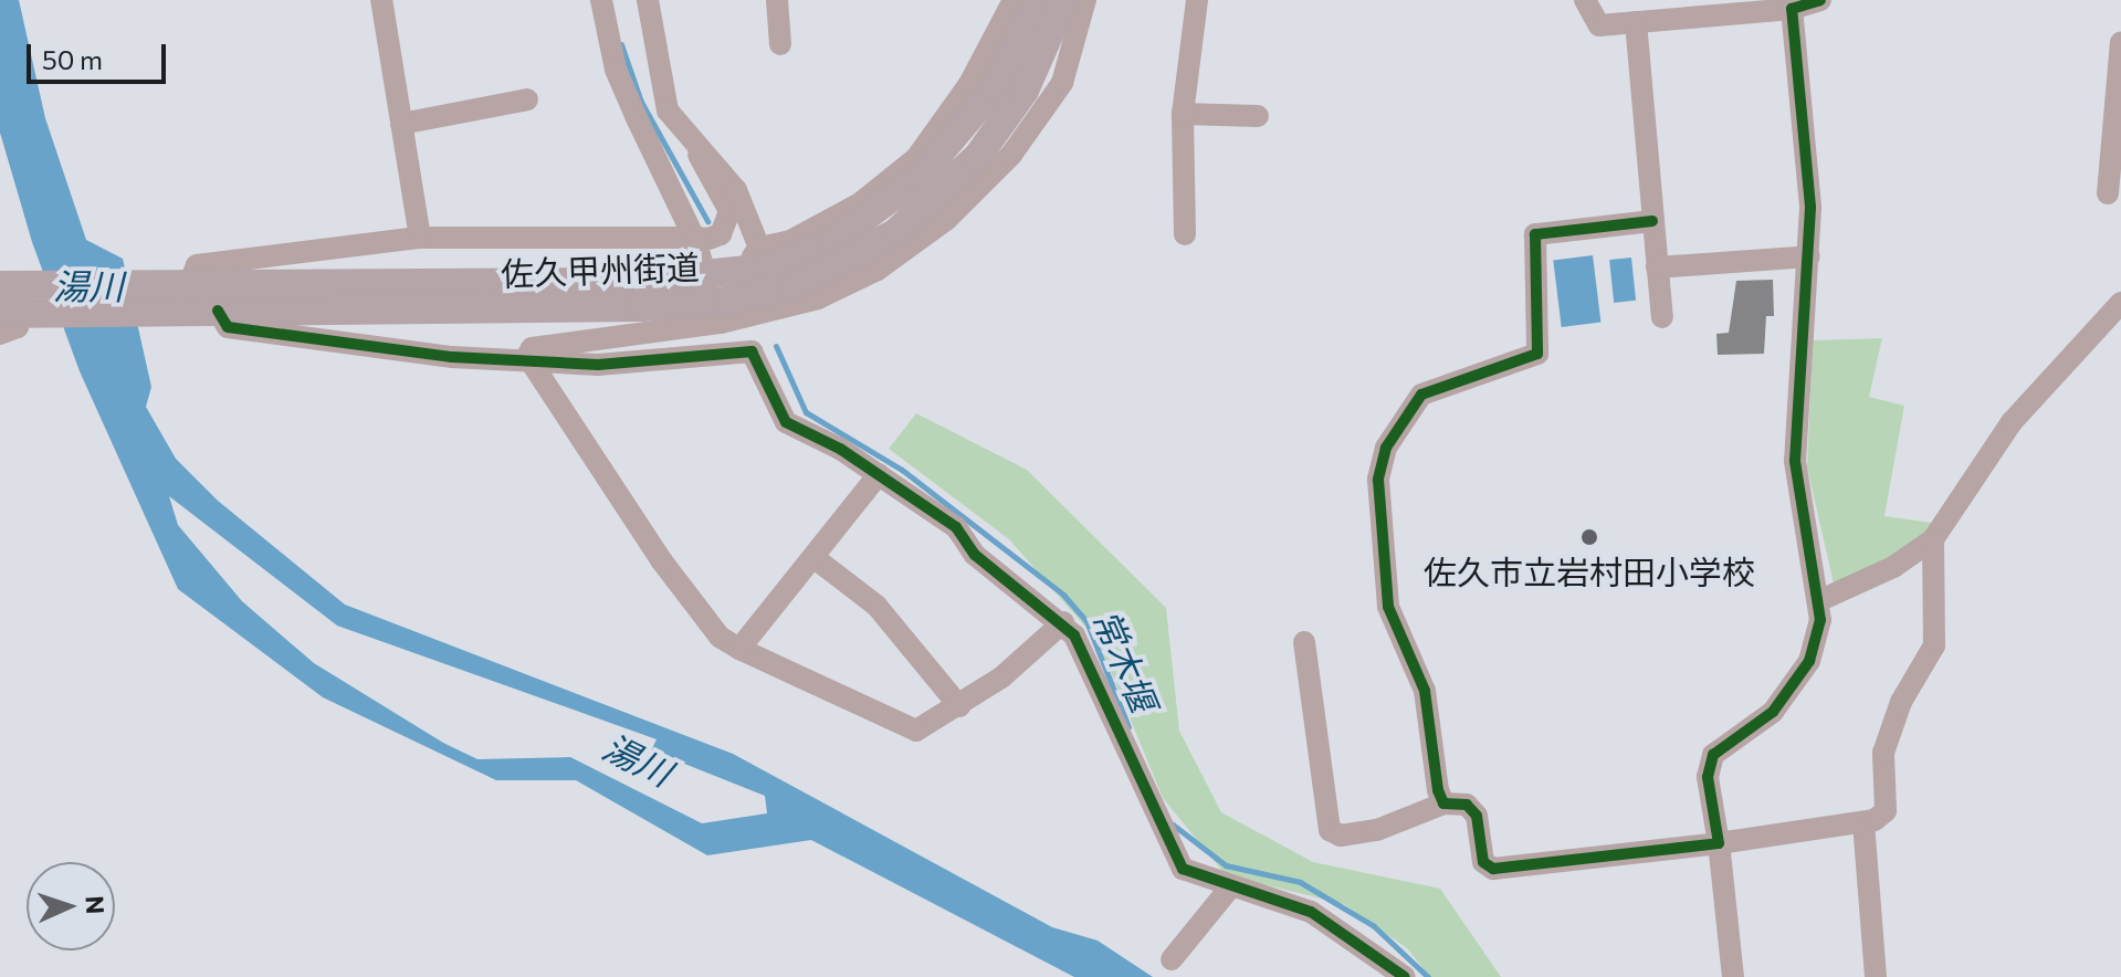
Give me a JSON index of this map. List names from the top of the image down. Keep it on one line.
{"streets":{"main road":["佐久甲州街道"]},"water":["湯川","常木堰"],"places":["佐久市立岩村田小学校"],"scale_bar":"50 m","north":"right"}
